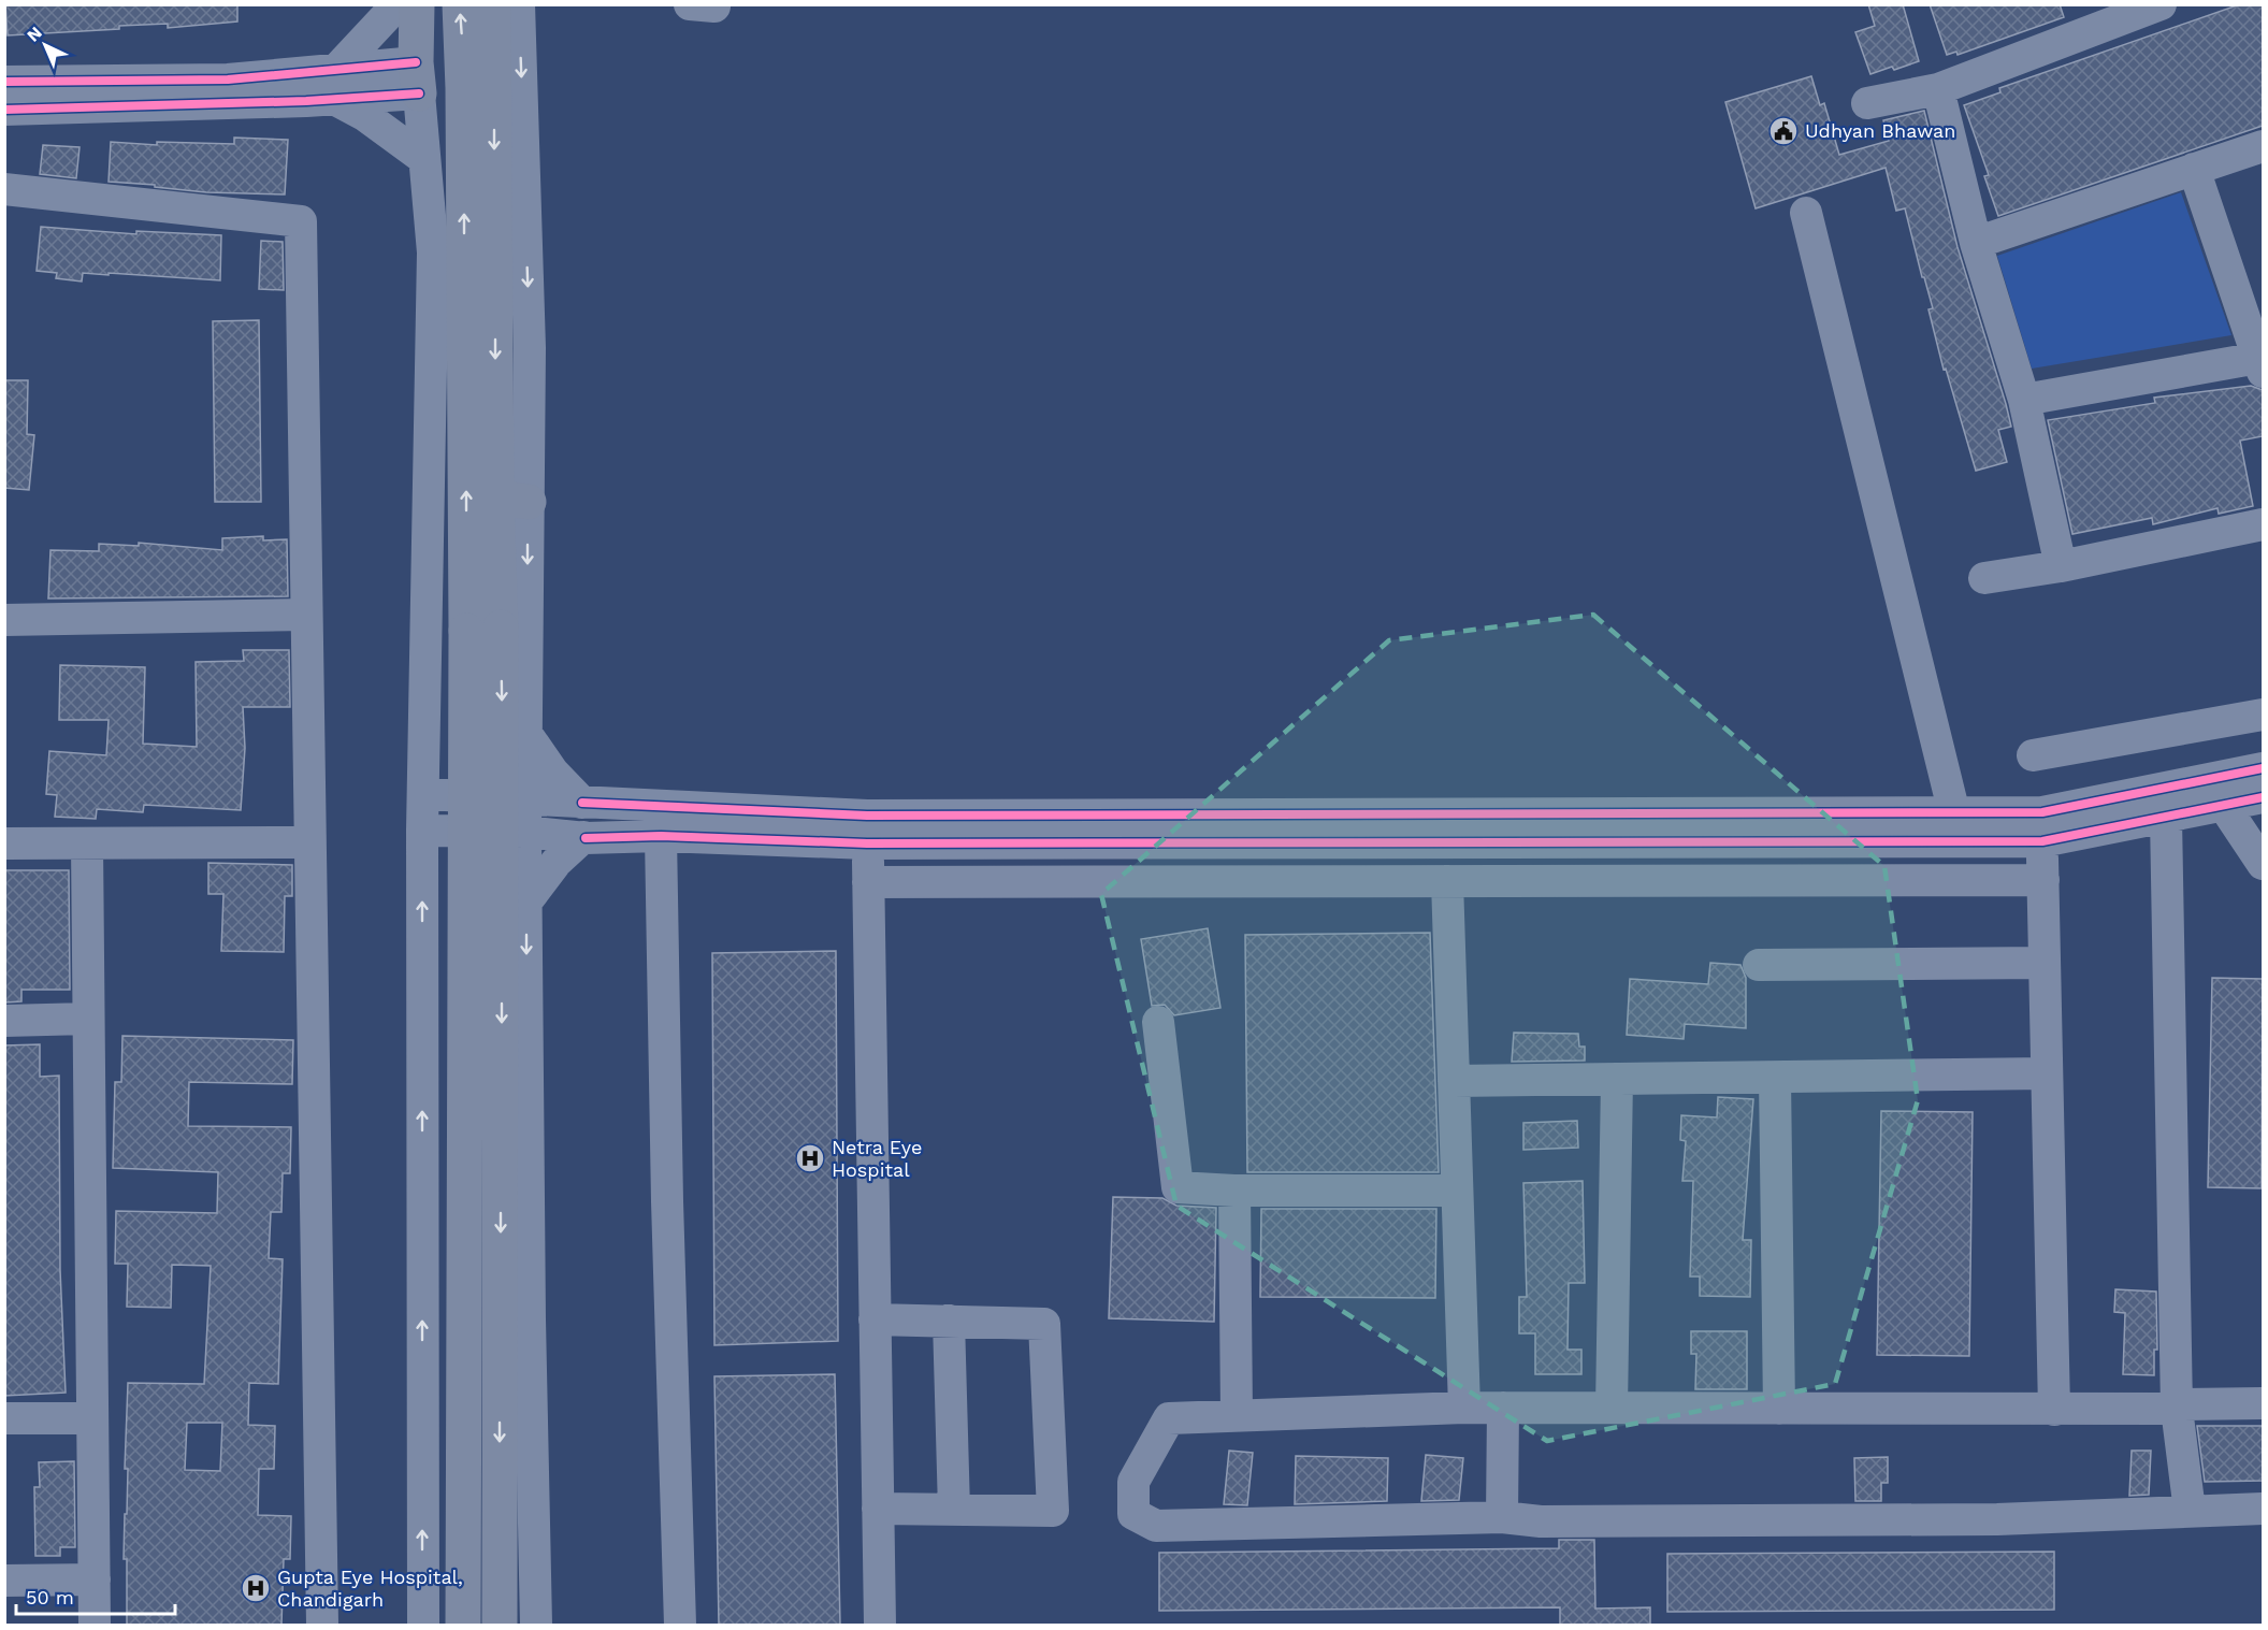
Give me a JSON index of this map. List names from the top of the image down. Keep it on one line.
{"places":{"public building":["Udhyan Bhawan"],"hospital":["Netra Eye Hospital","Gupta Eye Hospital, Chandigarh"]},"scale_bar":"50 m","north":"top left"}
